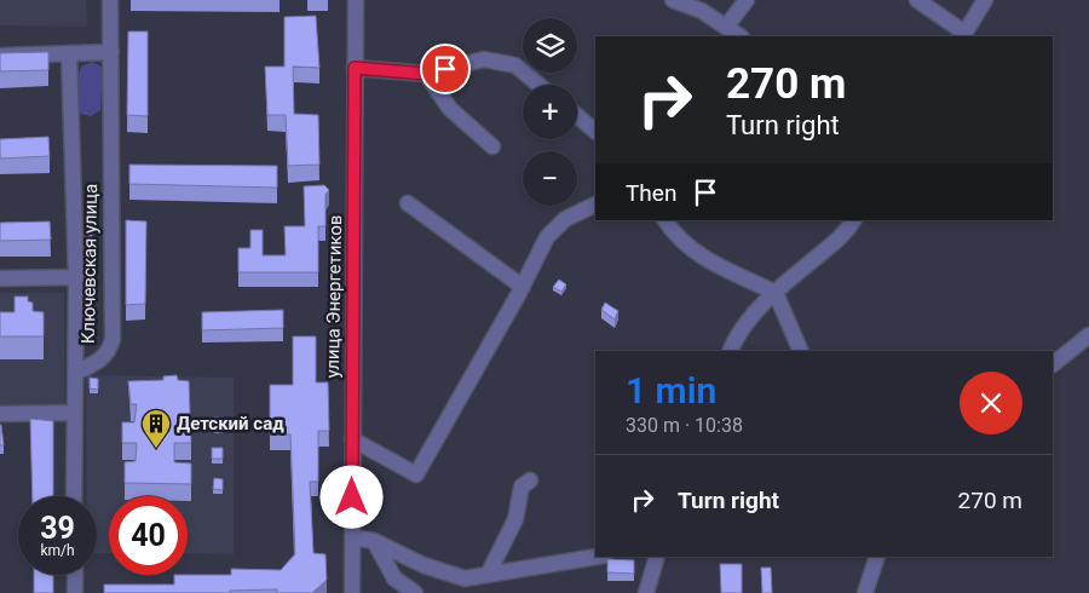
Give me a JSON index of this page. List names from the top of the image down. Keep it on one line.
{"streets":{"street":["Ключевская улица","улица Энергетиков"]},"places":{"building":["Детский сад"]},"page":{"map_buttons":["+","−"],"turn":["270 m","Turn right"],"then":"Then","heading":["1 min","330 m · 10:38"],"list":[{"name":"Turn right","value":"270 m"}],"speed":"39 km/h","limit":"40"}}
